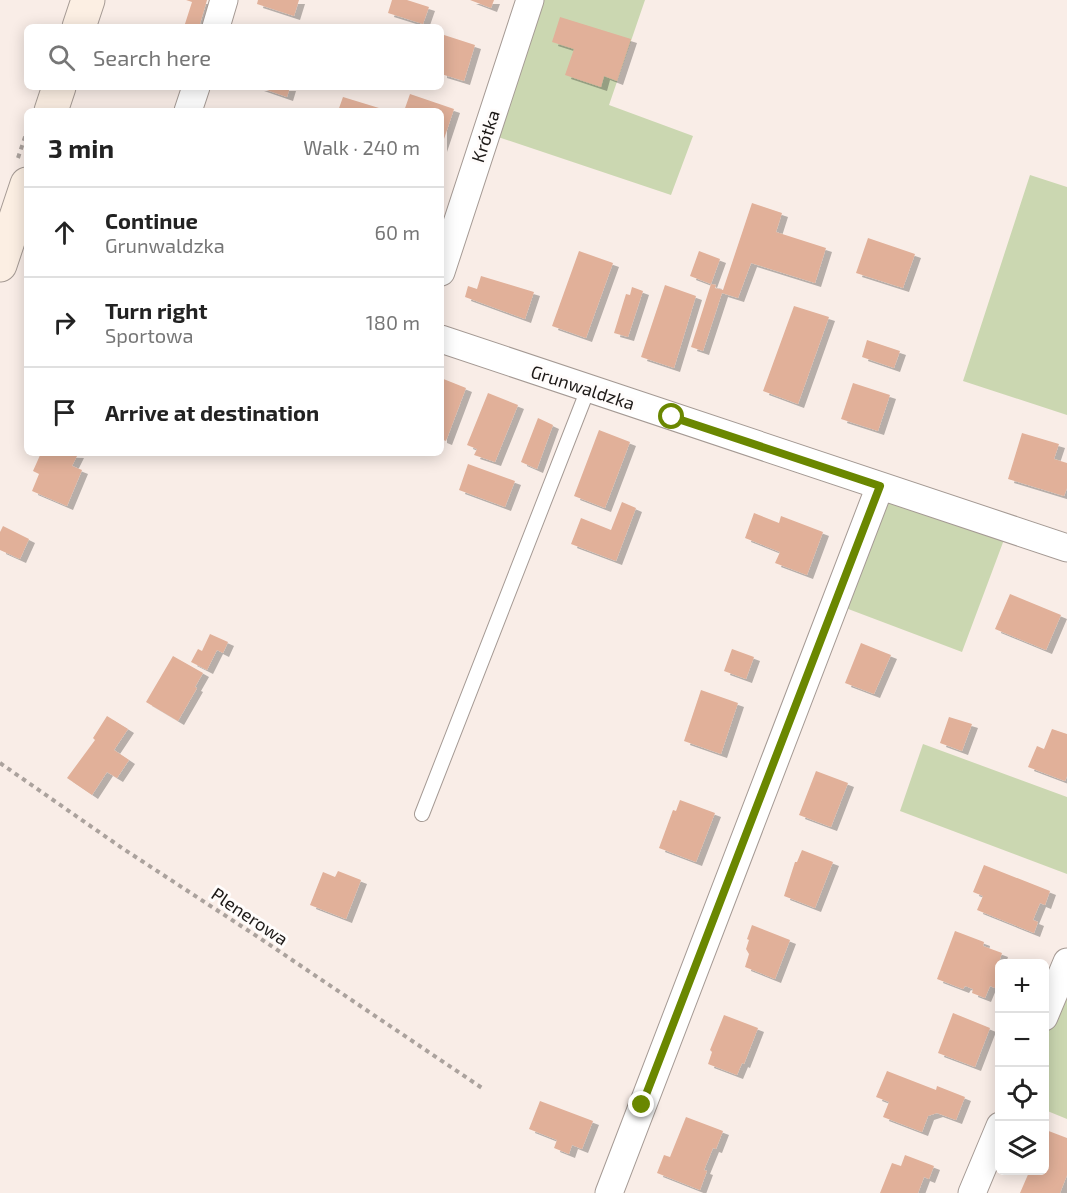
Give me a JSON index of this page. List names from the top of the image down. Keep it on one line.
{"streets":{"street":["Krótka","Grunwaldzka"],"path":["Plenerowa"]},"page":{"search":"Search here","heading":["3 min","Walk · 240 m"],"list":[["Continue","Grunwaldzka","60 m"],["Turn right","Sportowa","180 m"],"Arrive at destination"],"map_buttons":["+","−"]}}
